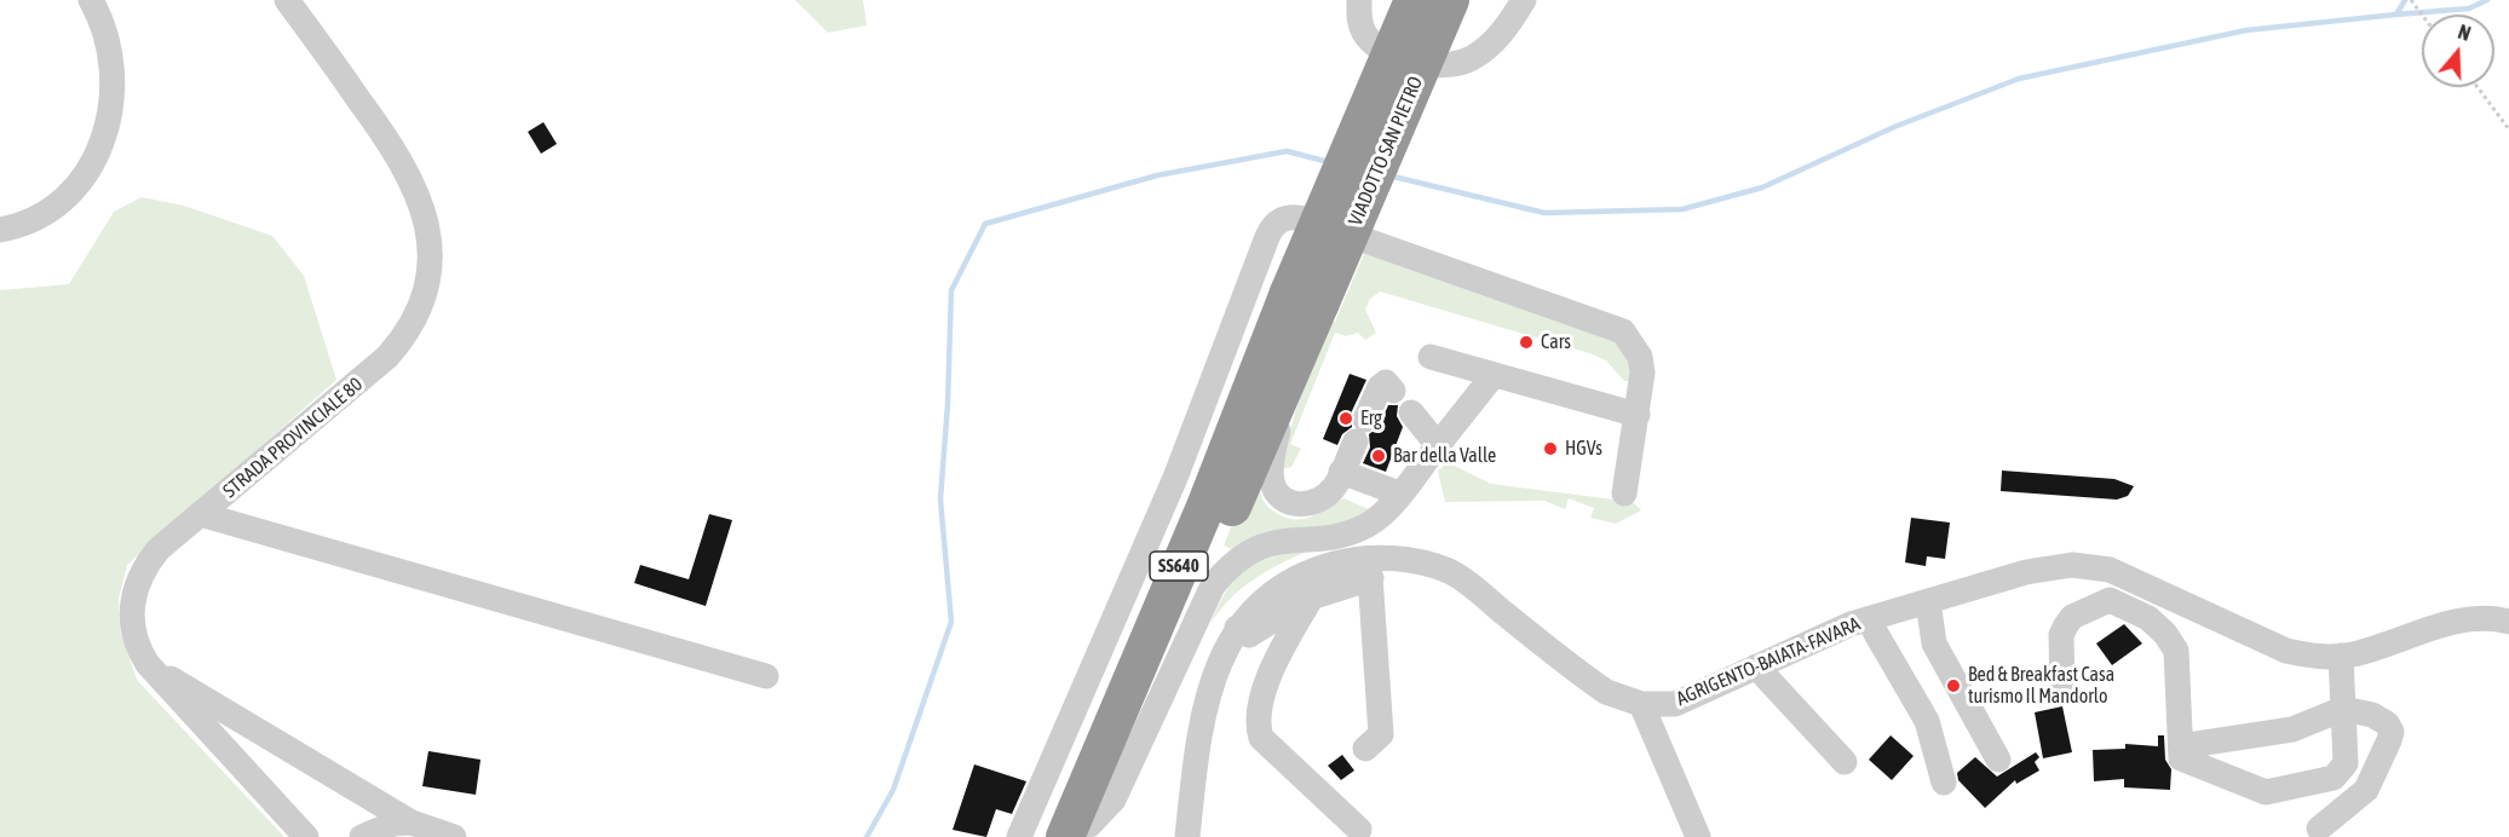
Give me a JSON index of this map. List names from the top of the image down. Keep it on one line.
{"streets":{"highway":["VIADOTTO SAN PIETRO","SS640"],"street":["STRADA PROVINCIALE 80","AGRIGENTO-BAIATA-FAVARA"]},"crossings":[["VIADOTTO SAN PIETRO","SS640"]],"places":["Cars","Erg","HGVs","Bar della Valle","Bed & Breakfast Casa turismo Il Mandorlo"],"north":"top"}
